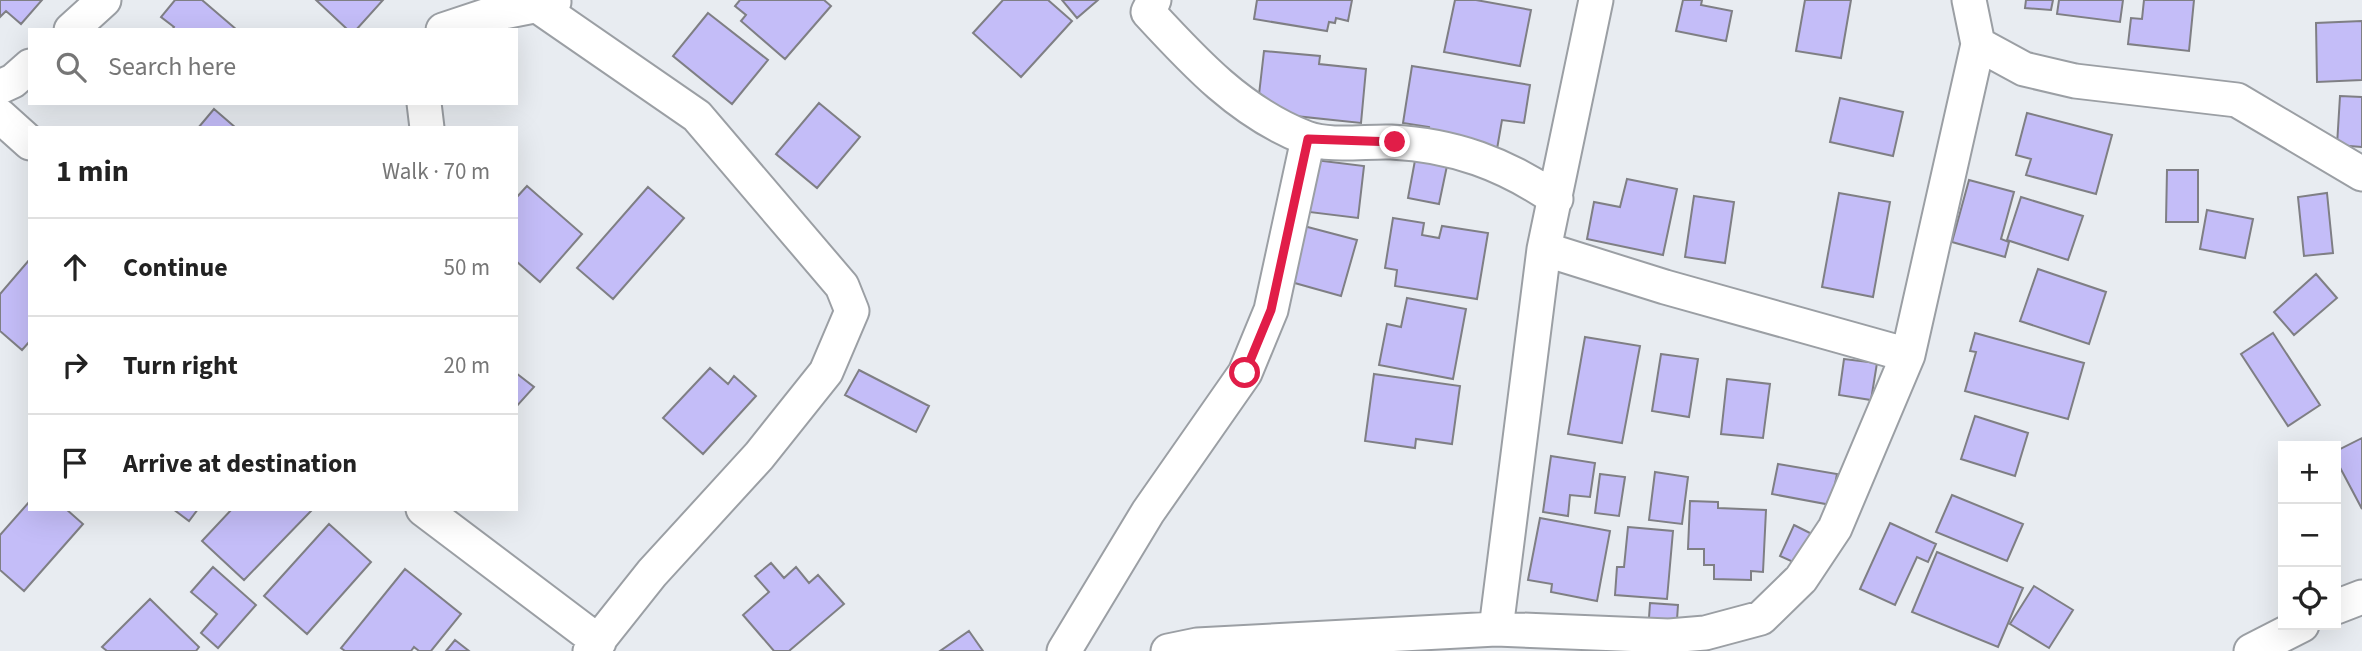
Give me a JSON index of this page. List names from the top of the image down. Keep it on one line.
{"page":{"search":"Search here","heading":["1 min","Walk · 70 m"],"list":[["Continue","50 m"],["Turn right","20 m"],"Arrive at destination"],"map_buttons":["+","−"]}}
